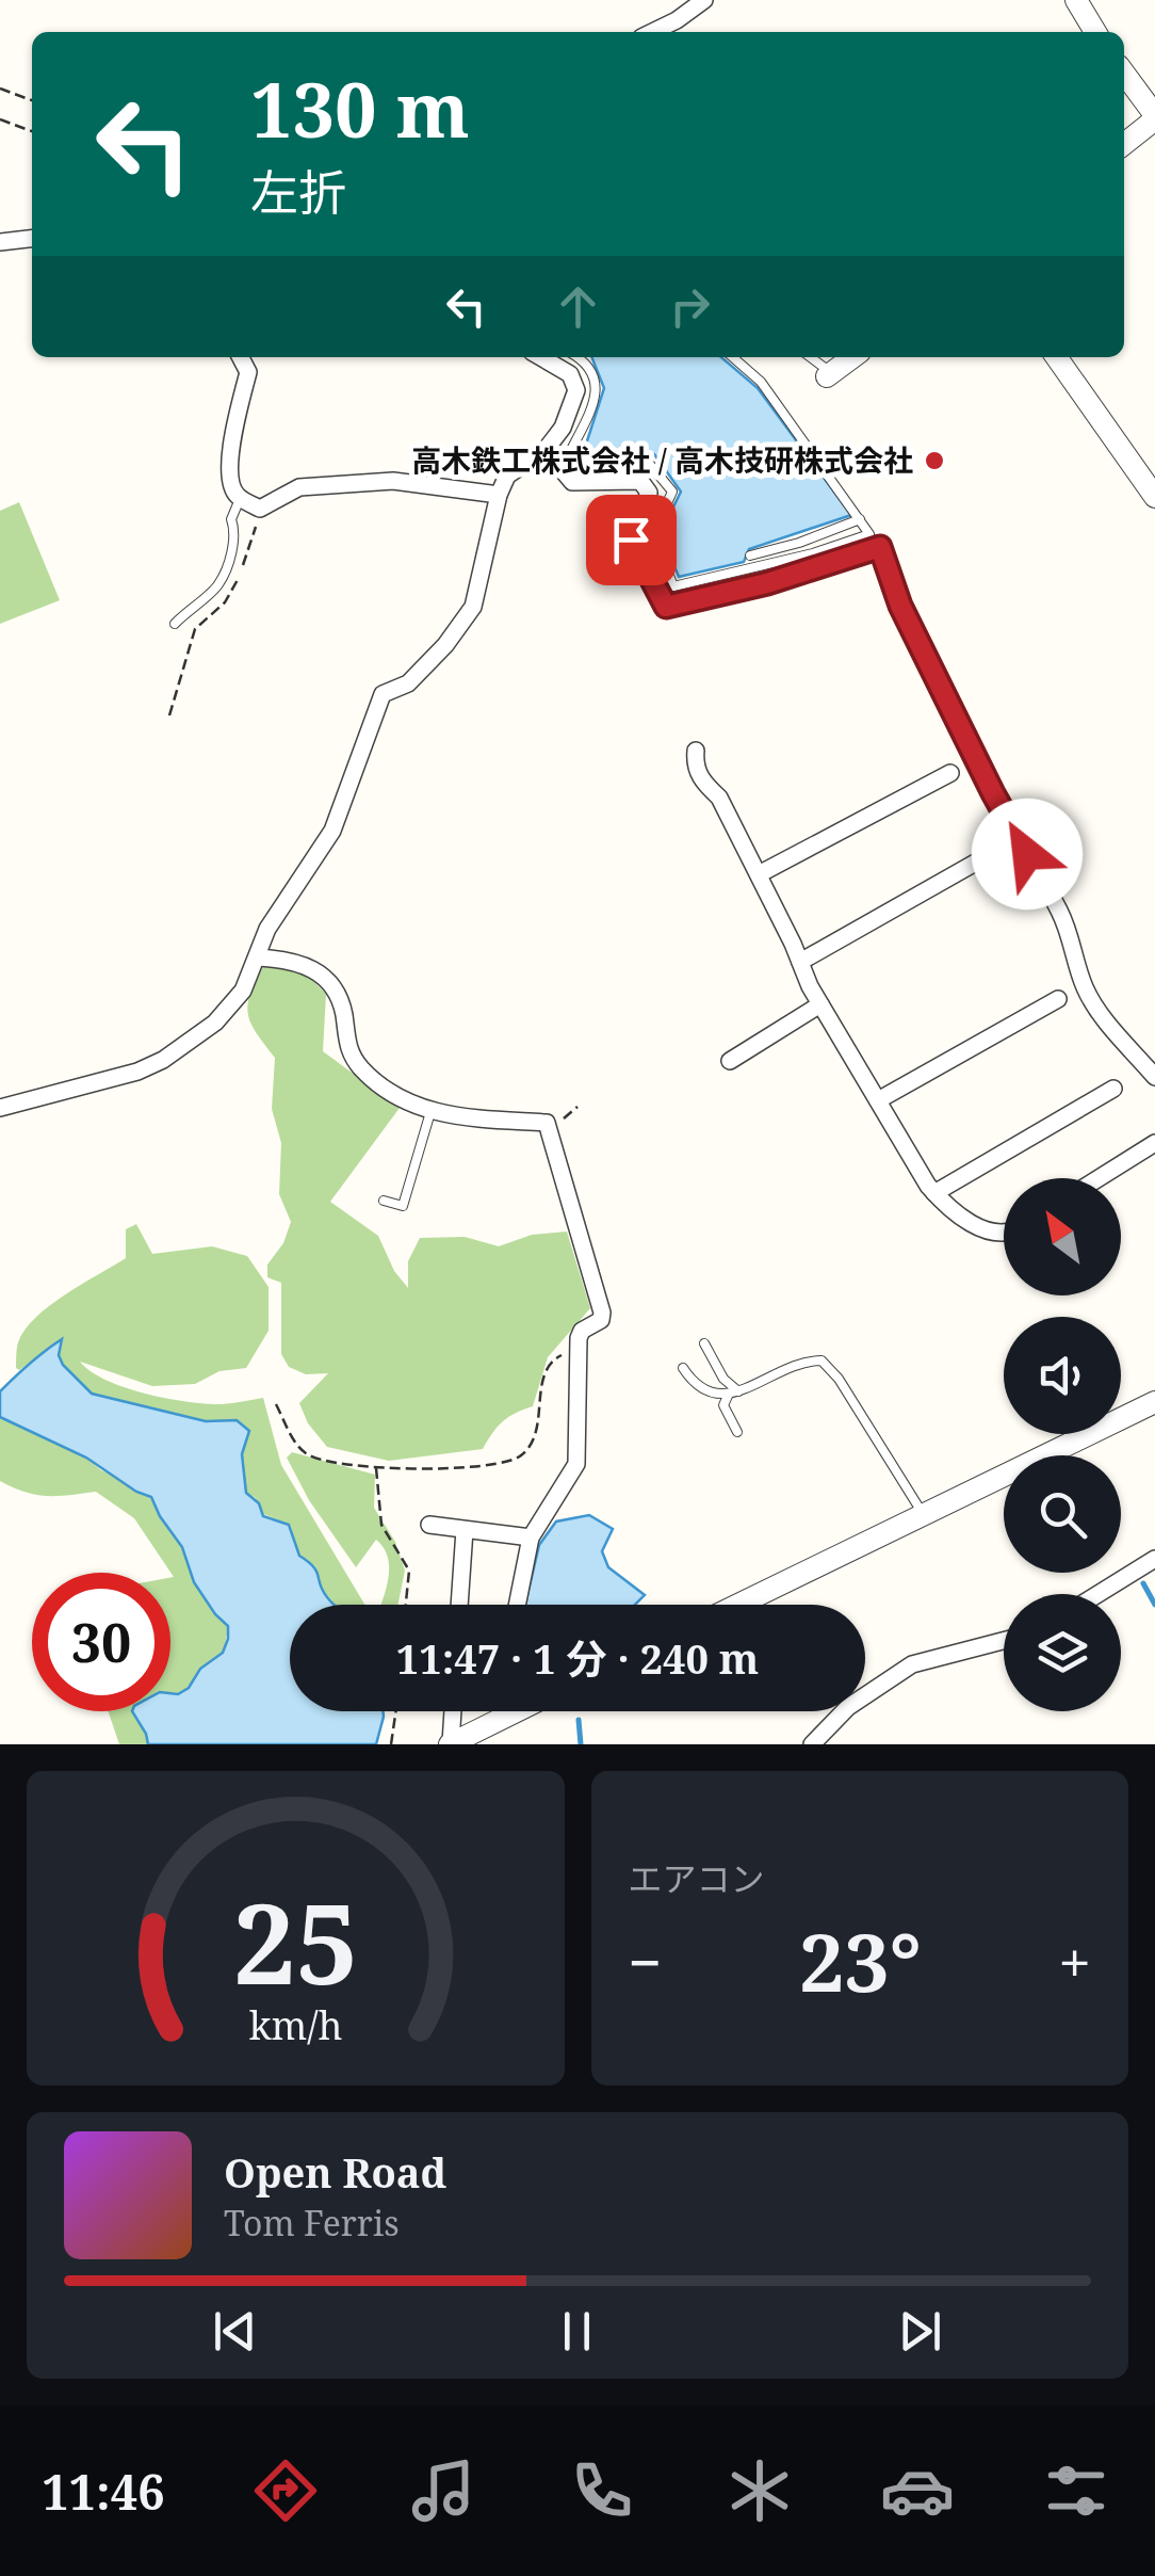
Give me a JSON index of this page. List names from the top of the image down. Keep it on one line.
{"places":["高木鉄工株式会社 / 高木技研株式会社"],"north":"top left","page":{"turn":["130 m","左折"],"limit":"30","trip":"11:47 · 1 分 · 240 m","tile":"エアコン","heat":["−","23°","+"],"song":["Open Road","Tom Ferris"],"tabs":"11:46","gauge":["25","km/h"]}}
